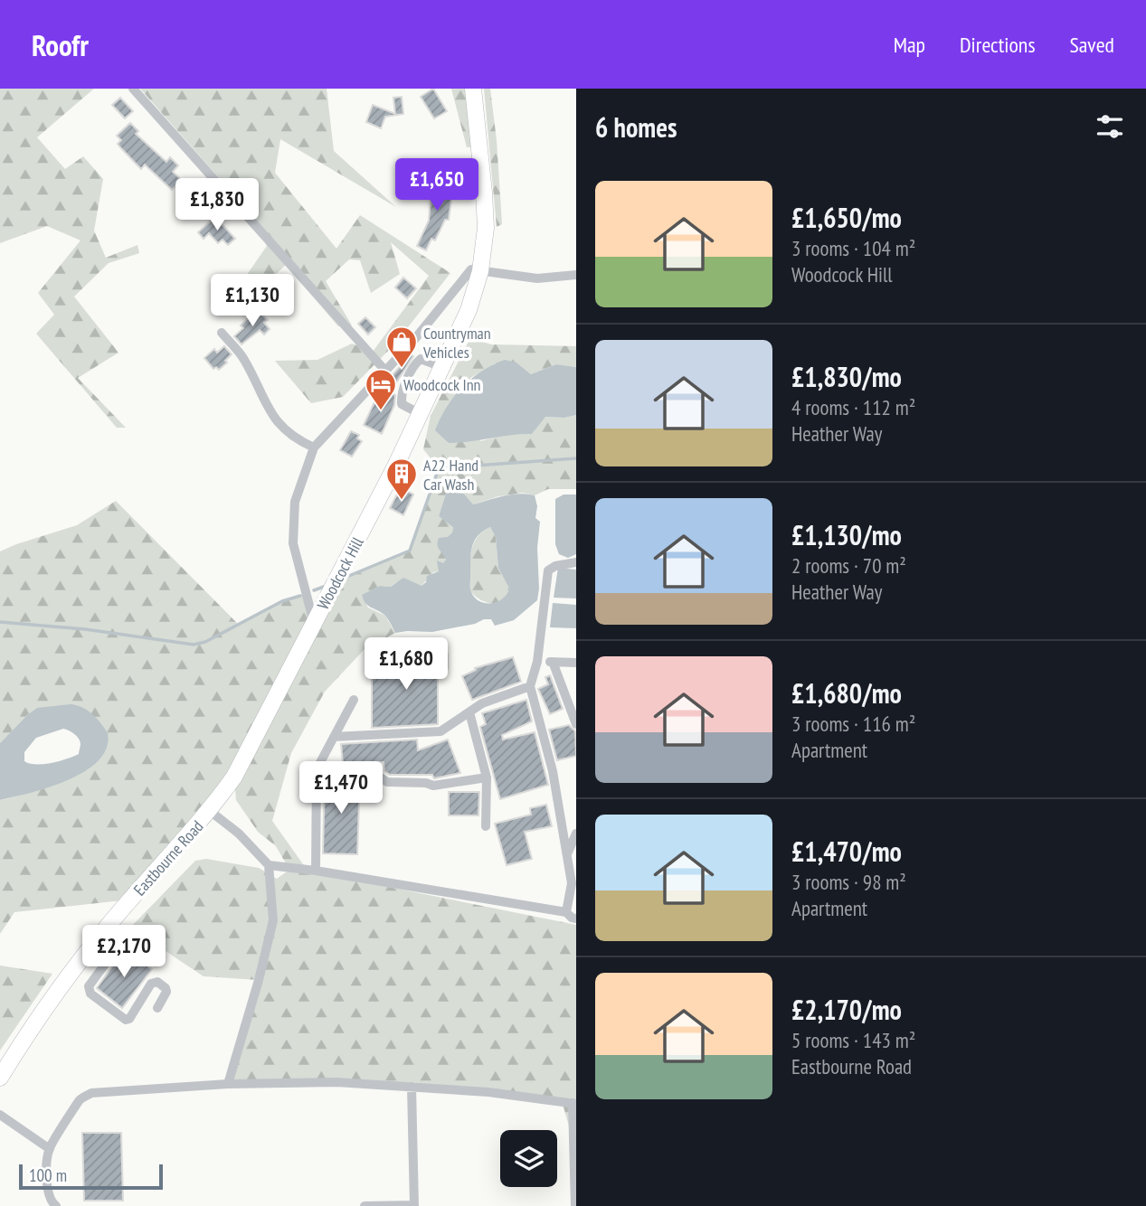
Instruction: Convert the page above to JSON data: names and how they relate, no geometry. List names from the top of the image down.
{
  "streets": {
    "highway": ["Woodcock Hill", "Eastbourne Road"]
  },
  "crossings": [
    ["Woodcock Hill", "Eastbourne Road"]
  ],
  "places": {
    "shop": ["Countryman Vehicles"],
    "hotel": ["Woodcock Inn"],
    "building": ["A22 Hand Car Wash"]
  },
  "scale_bar": "100 m",
  "page": {
    "header": "Roofr",
    "nav": ["Map", "Directions", "Saved"],
    "heading": "6 homes",
    "price": [
      "£1,650",
      "£1,830",
      "£1,130",
      "£1,680",
      "£1,470",
      "£2,170"
    ],
    "list": [
      {
        "name": "£1,650/mo",
        "note": "3 rooms · 104 m² · Woodcock Hill"
      },
      {
        "name": "£1,830/mo",
        "note": "4 rooms · 112 m² · Heather Way"
      },
      {
        "name": "£1,130/mo",
        "note": "2 rooms · 70 m² · Heather Way"
      },
      {
        "name": "£1,680/mo",
        "note": "3 rooms · 116 m² · Apartment"
      },
      {
        "name": "£1,470/mo",
        "note": "3 rooms · 98 m² · Apartment"
      },
      {
        "name": "£2,170/mo",
        "note": "5 rooms · 143 m² · Eastbourne Road"
      }
    ],
    "scale": "100 m"
  }
}
